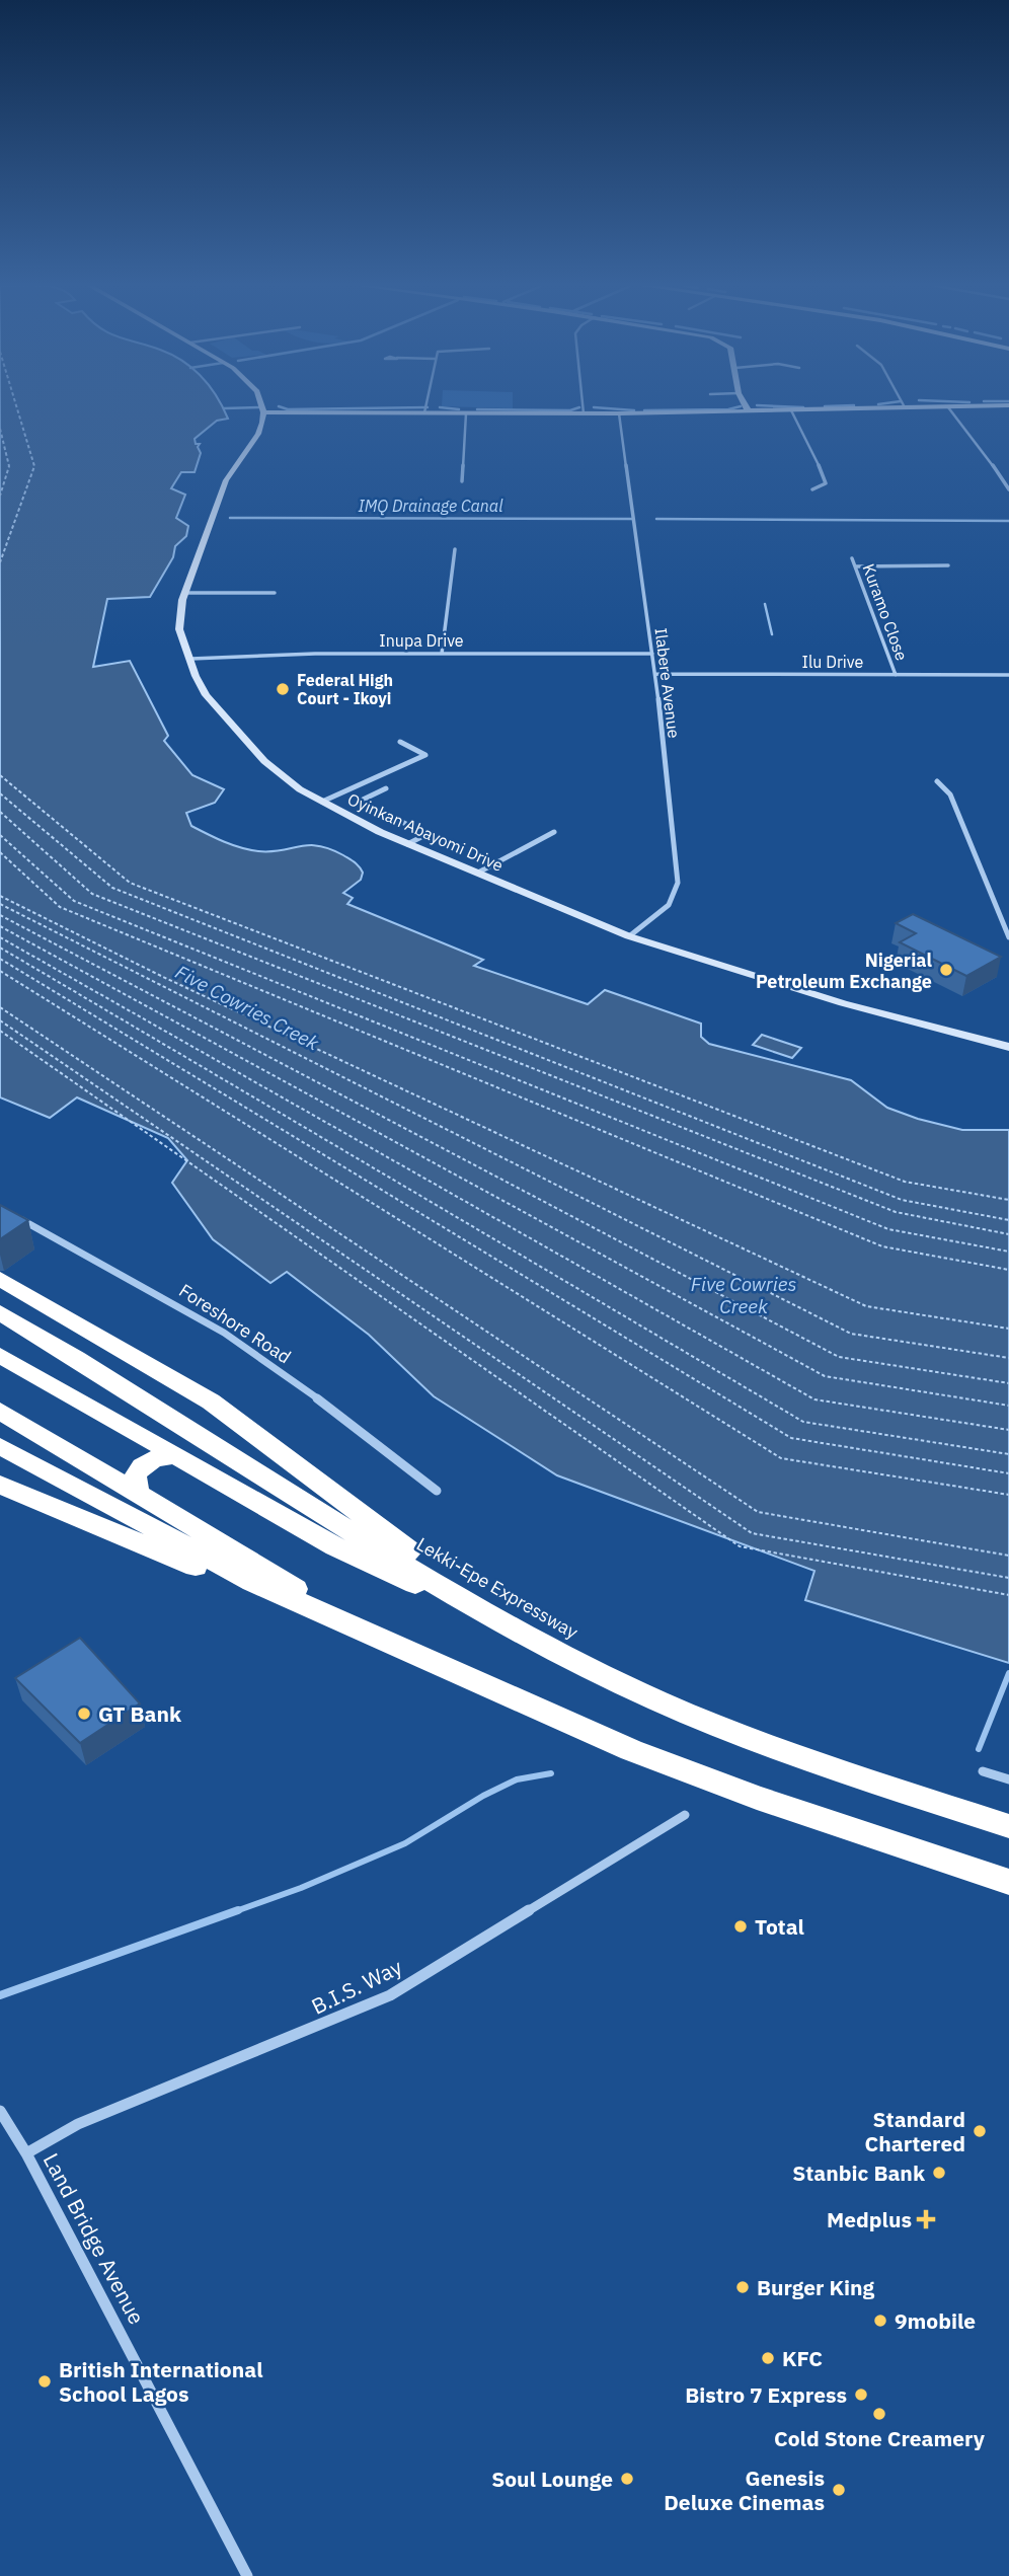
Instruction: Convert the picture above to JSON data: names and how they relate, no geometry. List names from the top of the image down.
{
  "streets": {
    "highway": ["Lekki-Epe Expressway"],
    "street": [
      "Kuramo Close",
      "Inupa Drive",
      "Ilu Drive",
      "Ilabere Avenue",
      "Oyinkan Abayomi Drive",
      "Foreshore Road",
      "B.I.S. Way",
      "Land Bridge Avenue"
    ]
  },
  "crossings": [
    ["Kuramo Close", "Ilu Drive"],
    ["Inupa Drive", "Ilabere Avenue"],
    ["Inupa Drive", "Oyinkan Abayomi Drive"],
    ["Ilu Drive", "Ilabere Avenue"],
    ["Ilabere Avenue", "Oyinkan Abayomi Drive"],
    ["B.I.S. Way", "Land Bridge Avenue"]
  ],
  "water": ["IMQ Drainage Canal", "Five Cowries Creek"],
  "places": {
    "other": [
      "Federal High Court - Ikoyi",
      "Nigerial Petroleum Exchange",
      "GT Bank",
      "Total",
      "Standard Chartered",
      "Stanbic Bank",
      "Burger King",
      "9mobile",
      "KFC",
      "British International School Lagos",
      "Bistro 7 Express",
      "Cold Stone Creamery",
      "Soul Lounge",
      "Genesis Deluxe Cinemas"
    ],
    "health": ["Medplus"]
  }
}
